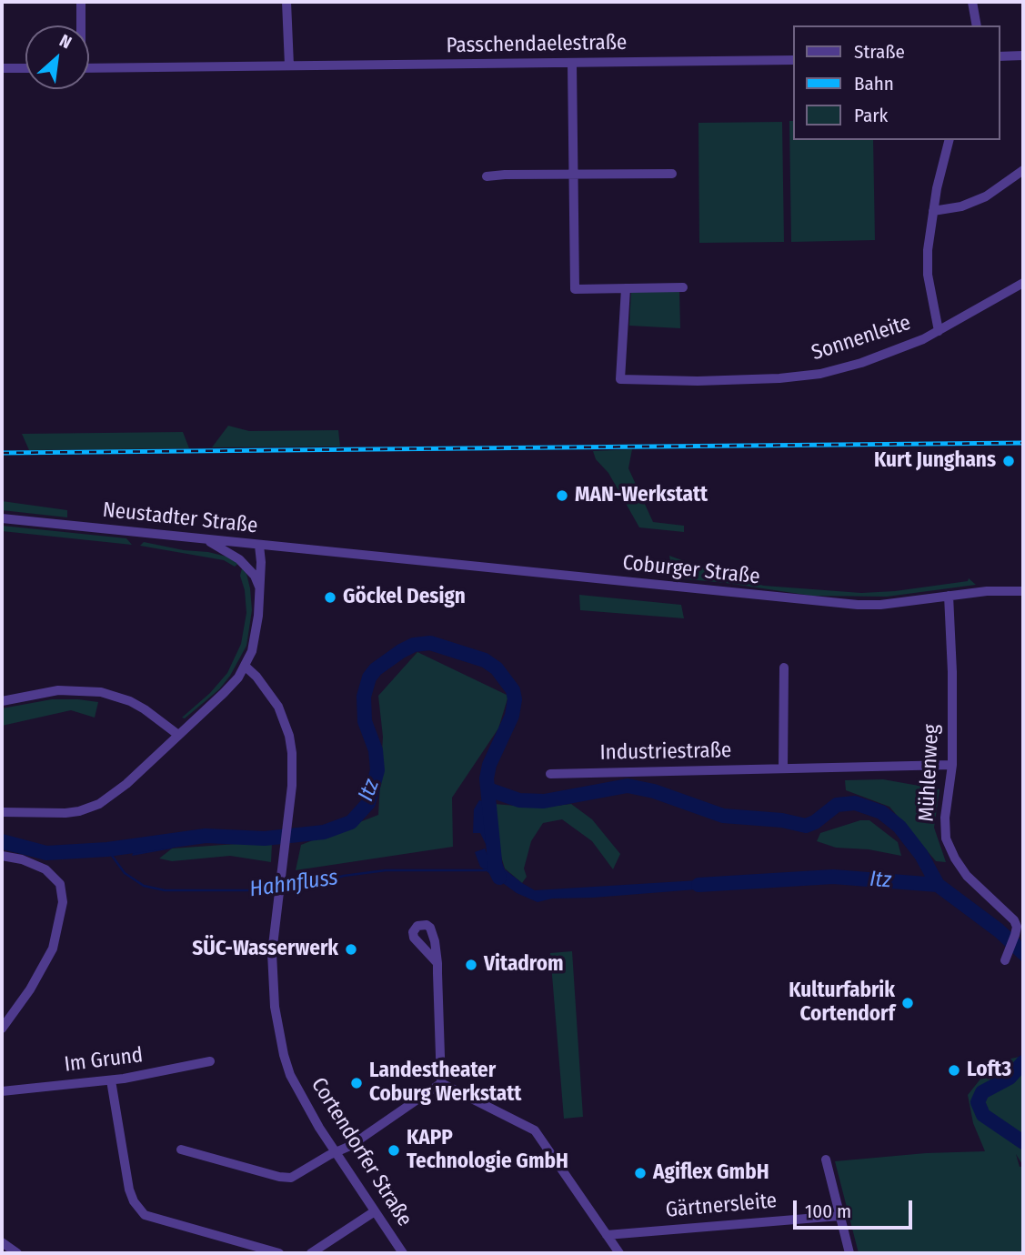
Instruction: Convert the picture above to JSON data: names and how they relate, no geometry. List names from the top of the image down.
{
  "streets": {
    "street": [
      "Passchendaelestraße",
      "Sonnenleite",
      "Neustadter Straße",
      "Coburger Straße",
      "Industriestraße",
      "Mühlenweg",
      "Im Grund",
      "Cortendorfer Straße",
      "Gärtnersleite"
    ]
  },
  "crossings": [
    ["Neustadter Straße", "Coburger Straße"],
    ["Coburger Straße", "Mühlenweg"],
    ["Industriestraße", "Mühlenweg"]
  ],
  "water": ["Itz", "Hahnfluss"],
  "places": [
    "Kurt Junghans",
    "MAN-Werkstatt",
    "Göckel Design",
    "SÜC-Wasserwerk",
    "Vitadrom",
    "Kulturfabrik Cortendorf",
    "Loft3",
    "Landestheater Coburg Werkstatt",
    "KAPP Technologie GmbH",
    "Agiflex GmbH"
  ],
  "legend": ["Straße", "Bahn", "Park"],
  "scale_bar": "100 m",
  "north": "top right"
}
